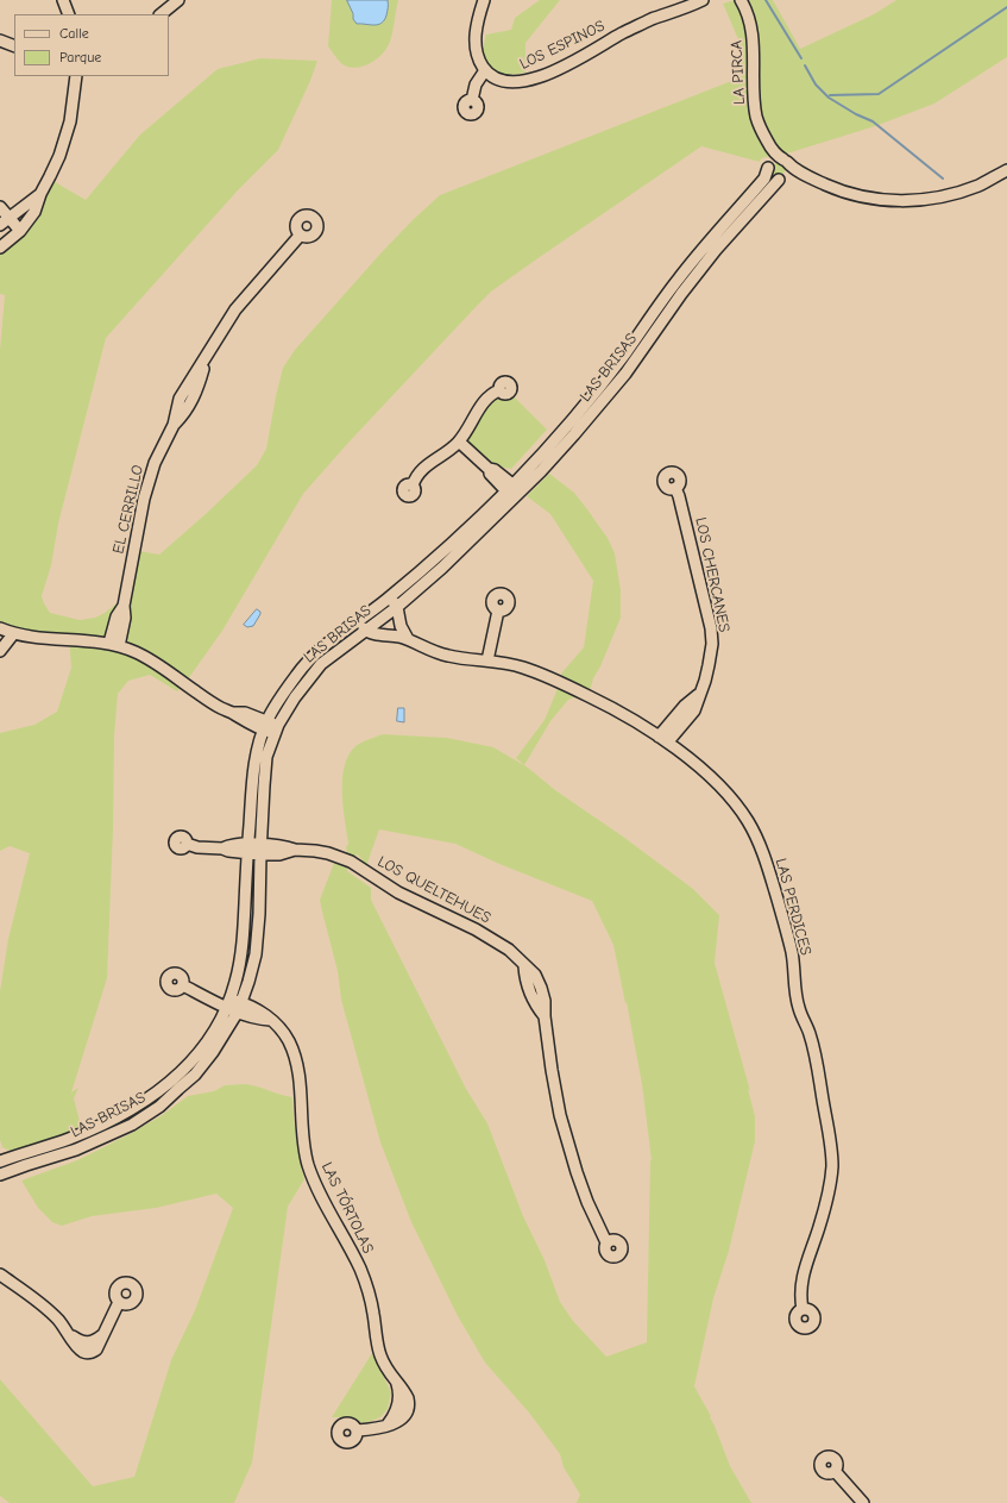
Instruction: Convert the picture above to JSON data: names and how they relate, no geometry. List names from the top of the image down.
{
  "streets": {
    "street": [
      "LOS ESPINOS",
      "LA PIRCA",
      "LAS BRISAS",
      "EL CERRILLO",
      "LOS CHERCANES",
      "LOS QUELTEHUES",
      "LAS PERDICES",
      "LAS TÓRTOLAS"
    ]
  },
  "crossings": [
    ["LA PIRCA", "LAS BRISAS"],
    ["LAS BRISAS", "LOS QUELTEHUES"],
    ["LAS BRISAS", "LAS PERDICES"],
    ["LAS BRISAS", "LAS TÓRTOLAS"],
    ["LOS CHERCANES", "LAS PERDICES"]
  ],
  "legend": ["Calle", "Parque"]
}
